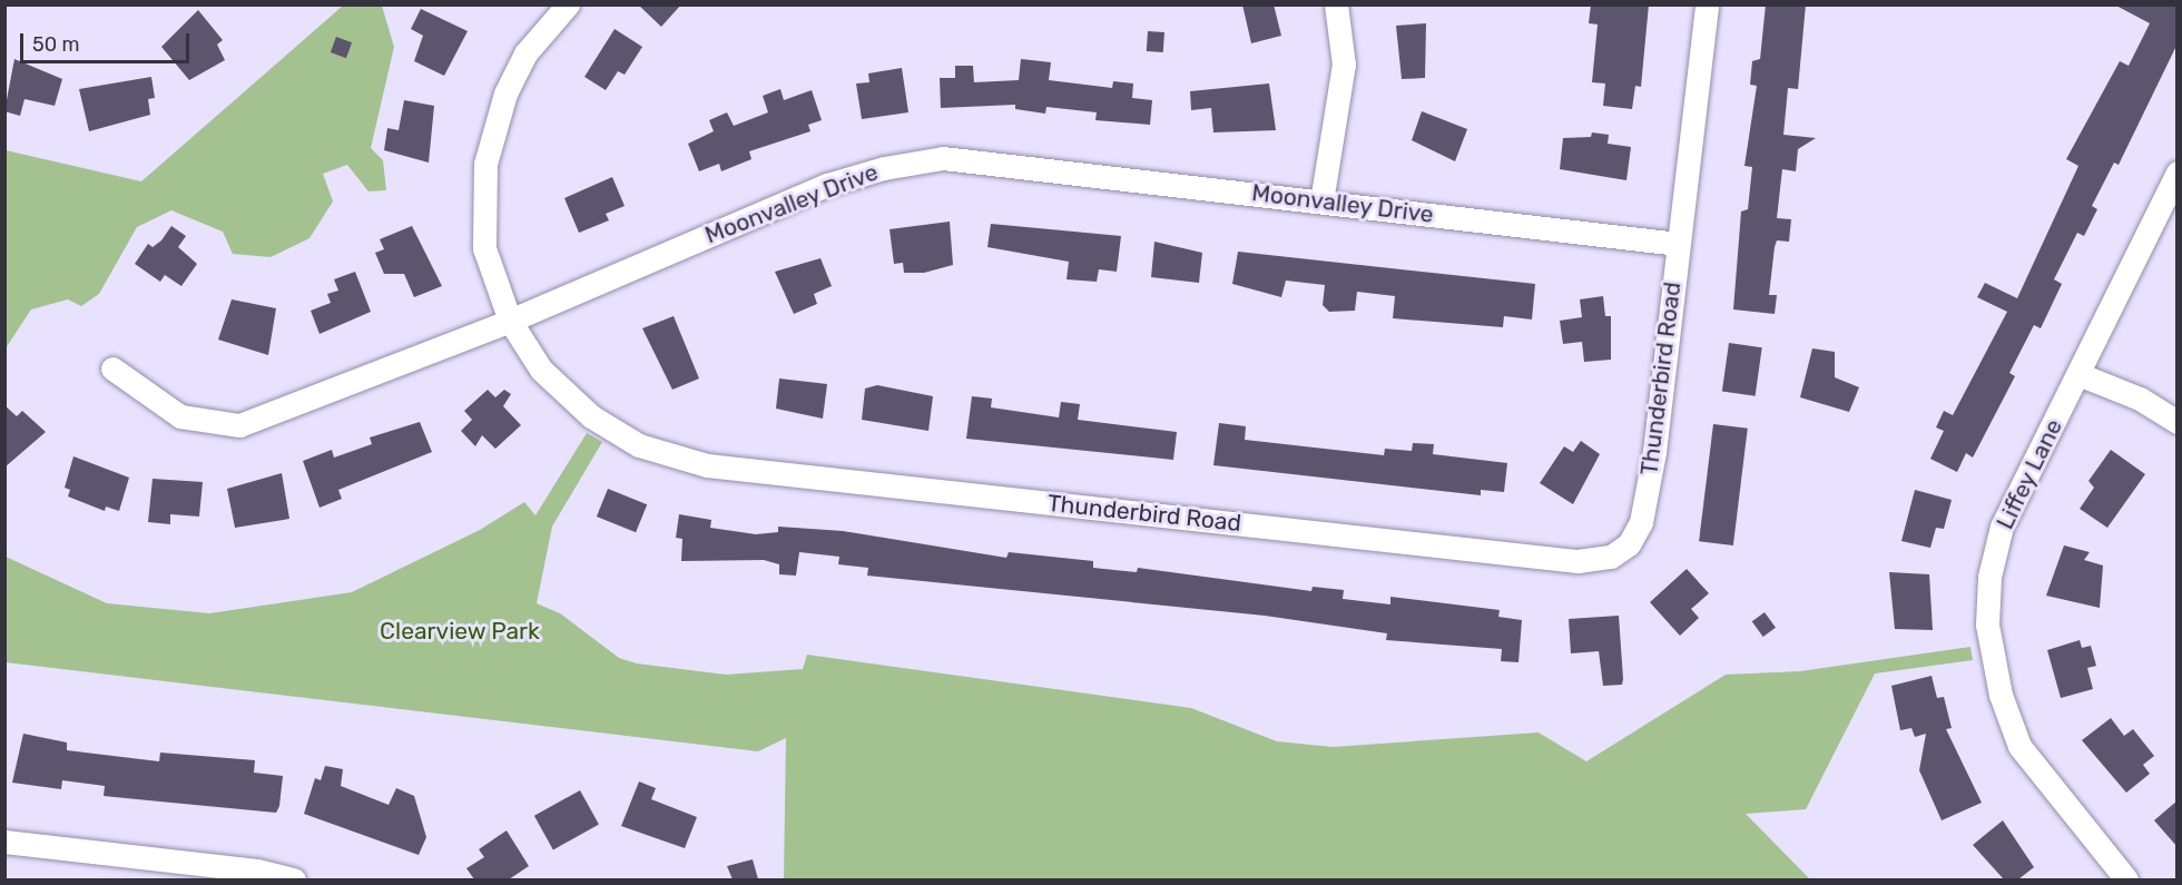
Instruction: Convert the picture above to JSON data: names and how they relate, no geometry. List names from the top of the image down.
{
  "streets": {
    "street": ["Moonvalley Drive", "Thunderbird Road", "Liffey Lane"]
  },
  "crossings": [
    ["Moonvalley Drive", "Thunderbird Road"]
  ],
  "parks": ["Clearview Park"],
  "scale_bar": "50 m"
}
